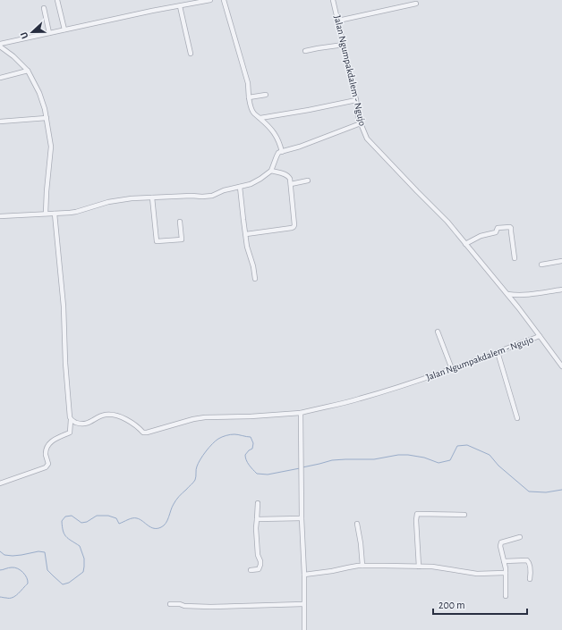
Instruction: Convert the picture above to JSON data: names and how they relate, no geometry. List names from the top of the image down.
{
  "streets": {
    "street": ["Jalan Ngumpakdalem - Ngujo"]
  },
  "scale_bar": "200 m",
  "north": "left"
}
